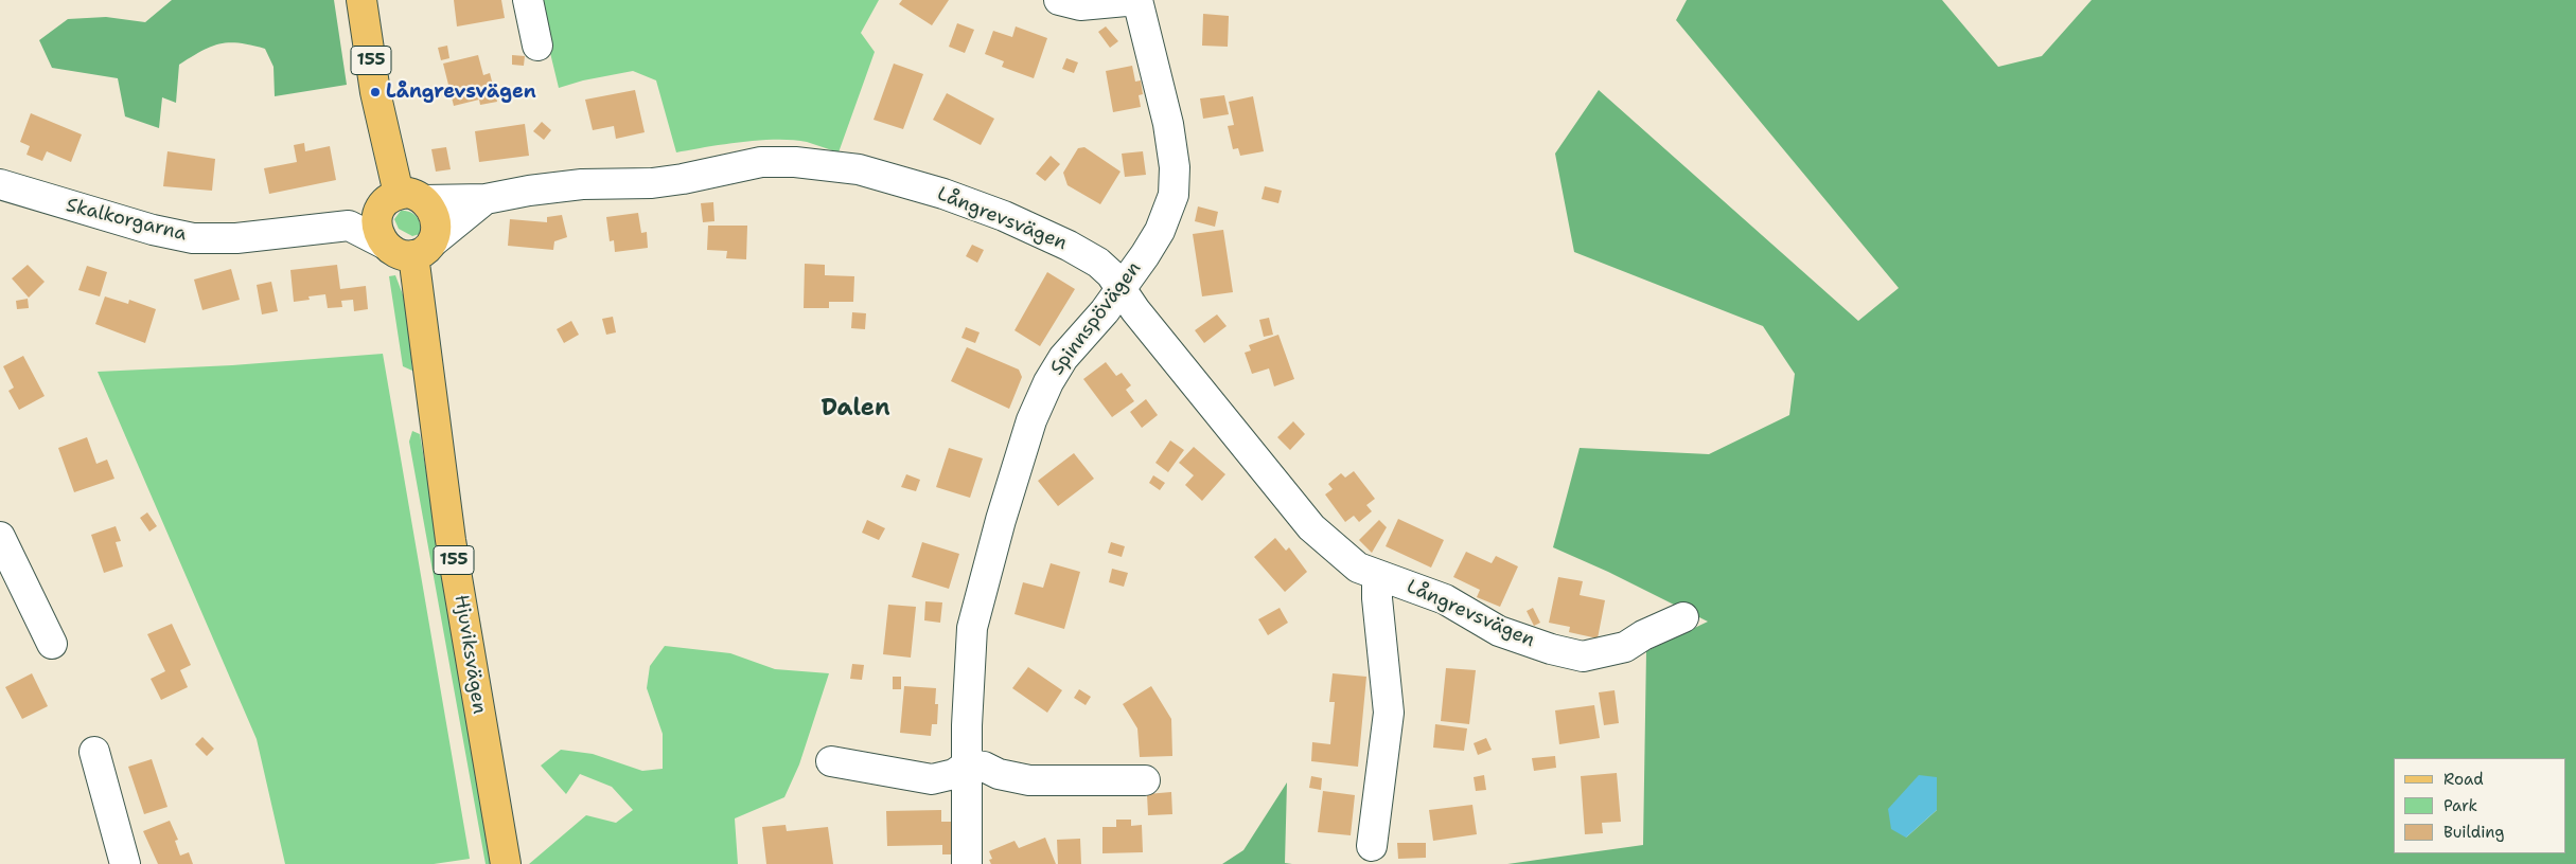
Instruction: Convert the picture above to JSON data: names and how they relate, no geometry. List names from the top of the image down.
{
  "streets": {
    "main road": ["155", "Hjuviksvägen"],
    "street": ["Långrevsvägen", "Skalkorgarna", "Spinnspövägen"]
  },
  "crossings": [
    ["Långrevsvägen", "Skalkorgarna"],
    ["Långrevsvägen", "Spinnspövägen"],
    ["Långrevsvägen", "Hjuviksvägen"],
    ["Skalkorgarna", "Hjuviksvägen"]
  ],
  "districts": ["Dalen"],
  "places": ["Långrevsvägen"],
  "legend": ["Road", "Park", "Building"]
}
